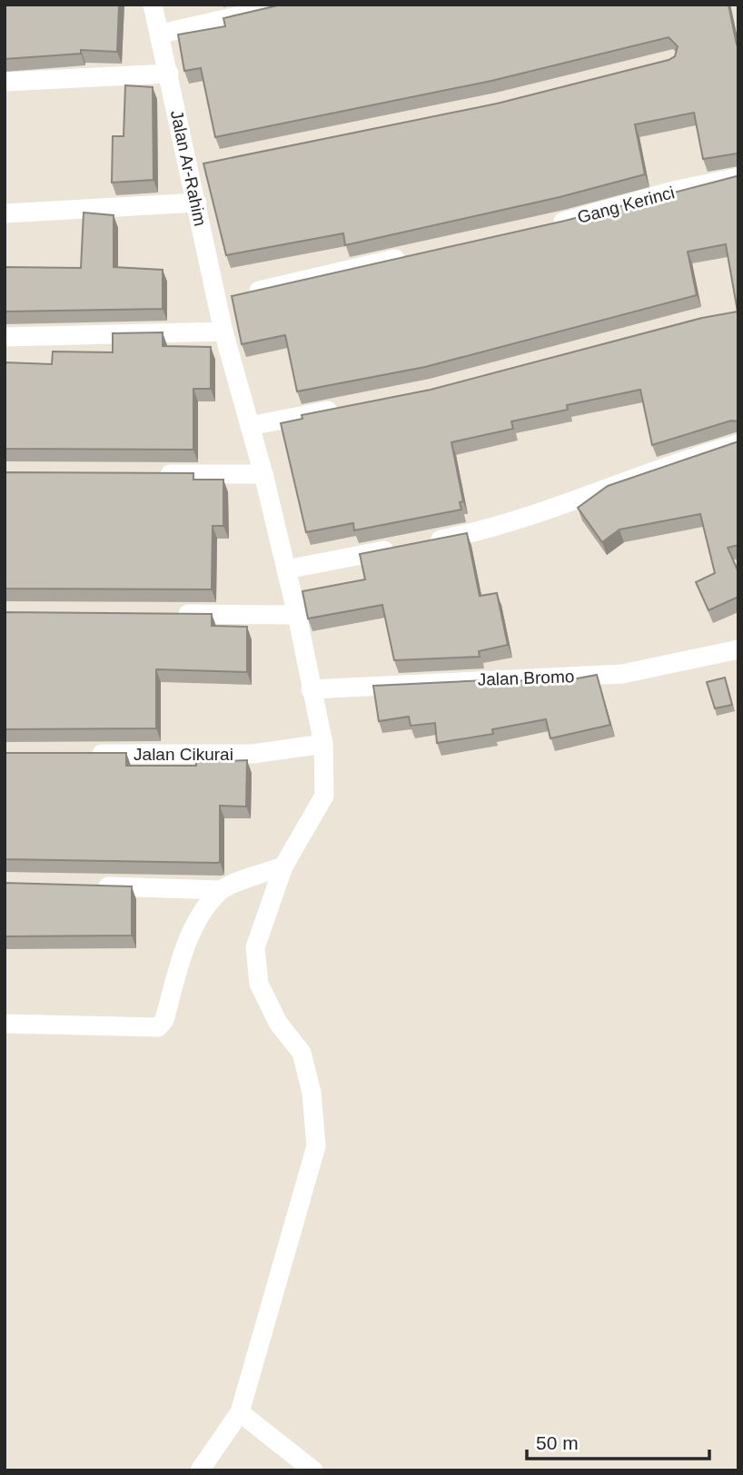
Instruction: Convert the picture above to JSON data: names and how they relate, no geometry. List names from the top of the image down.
{
  "streets": {
    "street": [
      "Jalan Ar-Rahim",
      "Gang Kerinci",
      "Jalan Bromo",
      "Jalan Cikurai"
    ]
  },
  "crossings": [
    ["Jalan Ar-Rahim", "Jalan Bromo"],
    ["Jalan Ar-Rahim", "Jalan Cikurai"]
  ],
  "scale_bar": "50 m"
}
